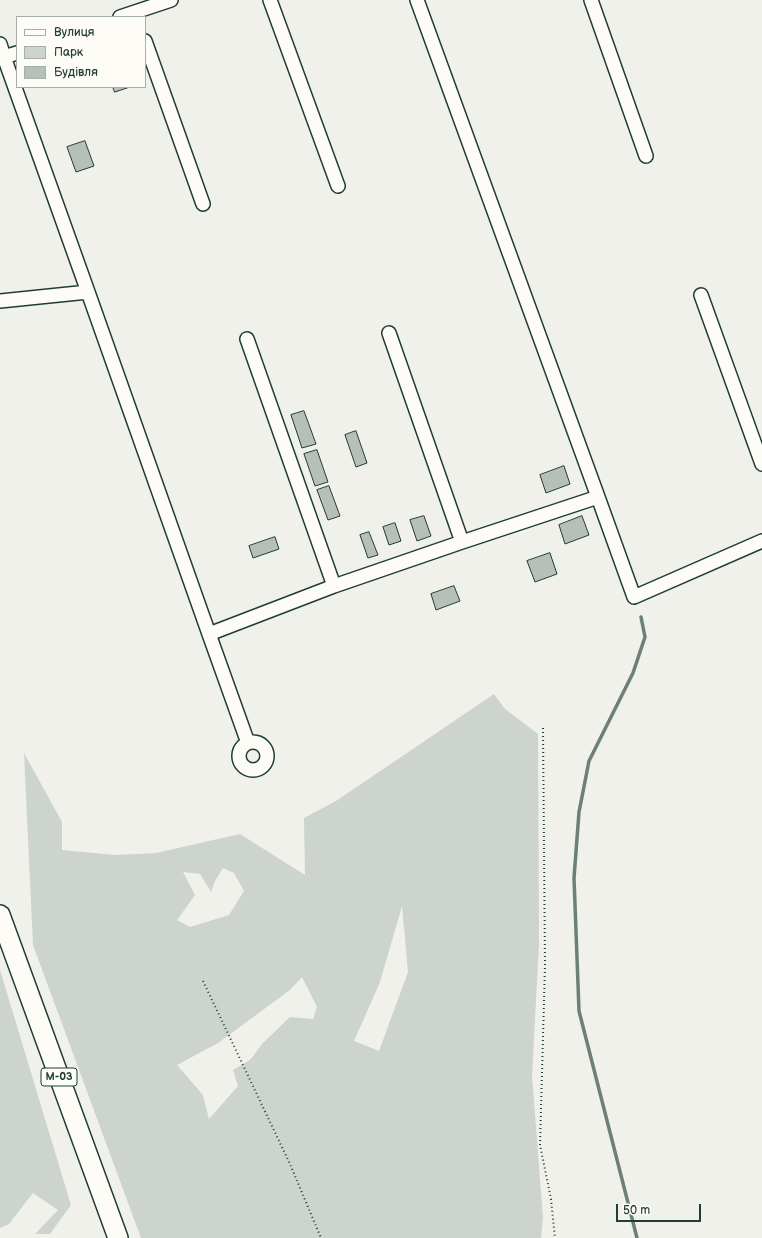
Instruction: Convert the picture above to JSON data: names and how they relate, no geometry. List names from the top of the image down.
{
  "streets": {
    "highway": ["М-03"]
  },
  "legend": ["Вулиця", "Парк", "Будівля"],
  "scale_bar": "50 m"
}
